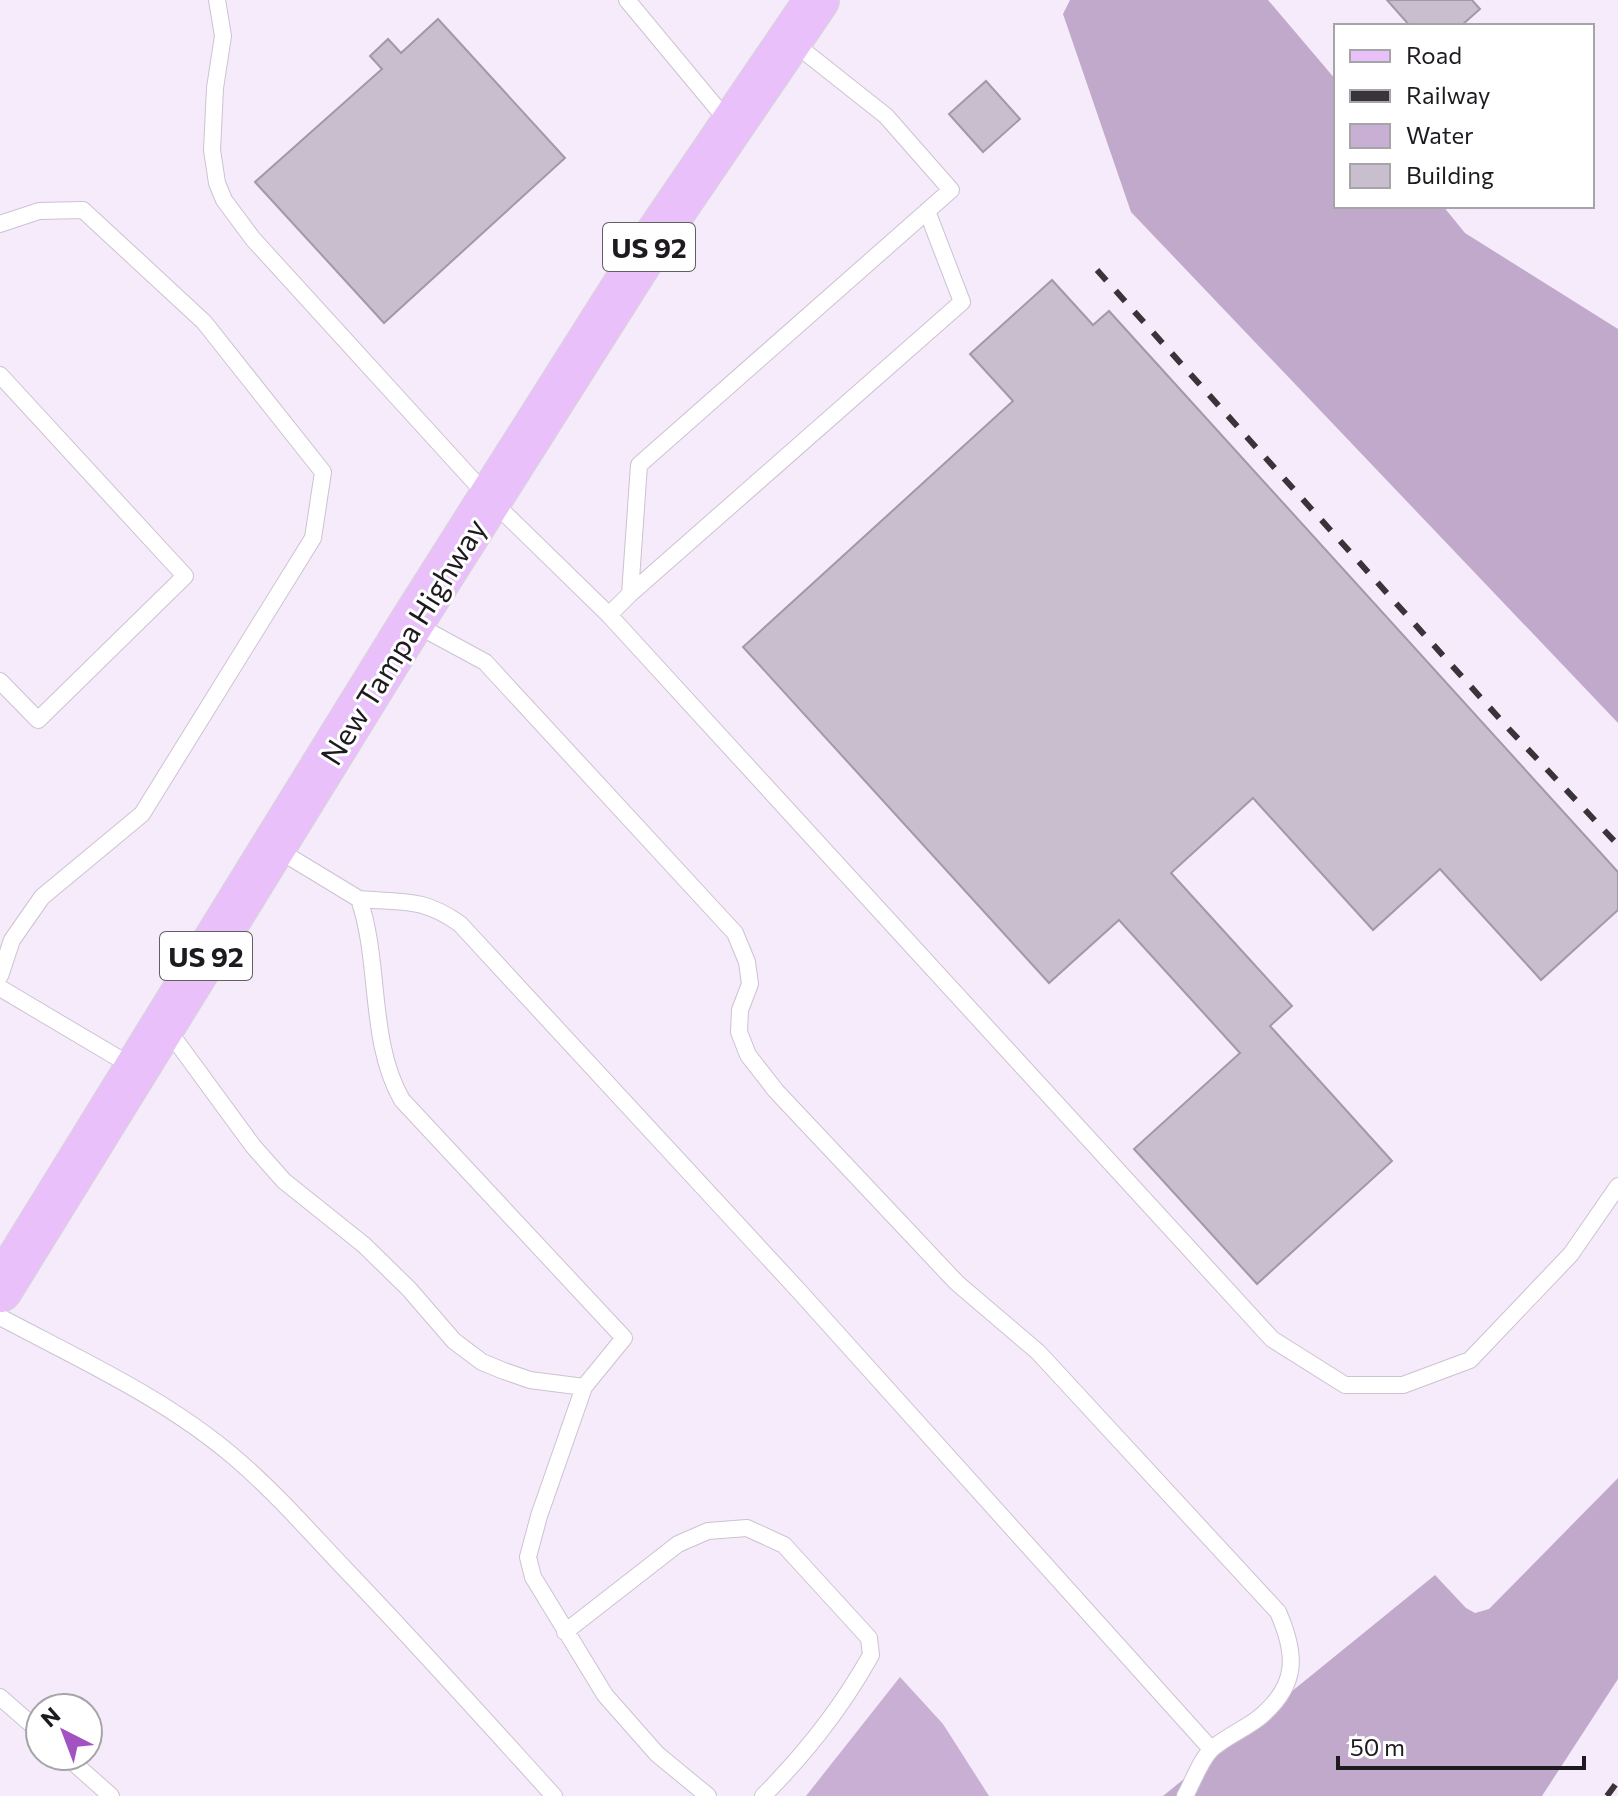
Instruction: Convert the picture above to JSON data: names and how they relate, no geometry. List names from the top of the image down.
{
  "streets": {
    "main road": ["US 92", "New Tampa Highway"]
  },
  "legend": [
    "Road",
    "Railway",
    "Water",
    "Building"
  ],
  "scale_bar": "50 m",
  "north": "top left"
}
